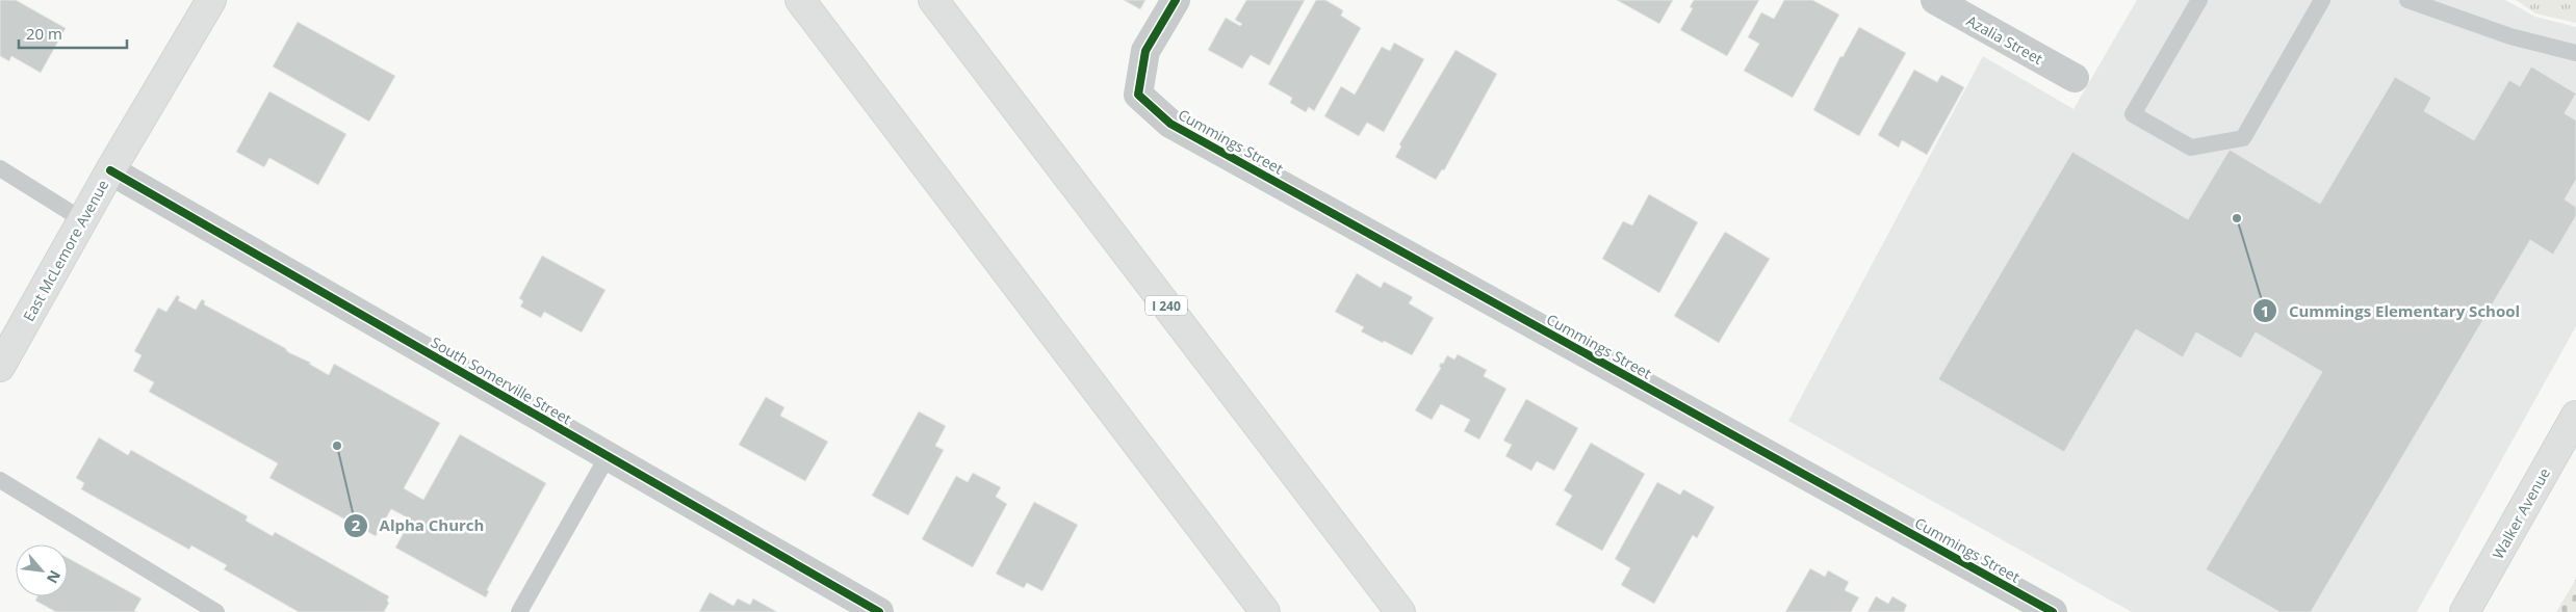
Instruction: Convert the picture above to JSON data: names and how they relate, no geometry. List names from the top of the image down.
{
  "streets": {
    "main road": ["East McLemore Avenue", "I 240", "Walker Avenue"],
    "street": ["Azalia Street", "Cummings Street", "South Somerville Street"]
  },
  "crossings": [
    ["East McLemore Avenue", "South Somerville Street"]
  ],
  "places": ["Cummings Elementary School", "Alpha Church"],
  "scale_bar": "20 m",
  "north": "bottom right"
}
